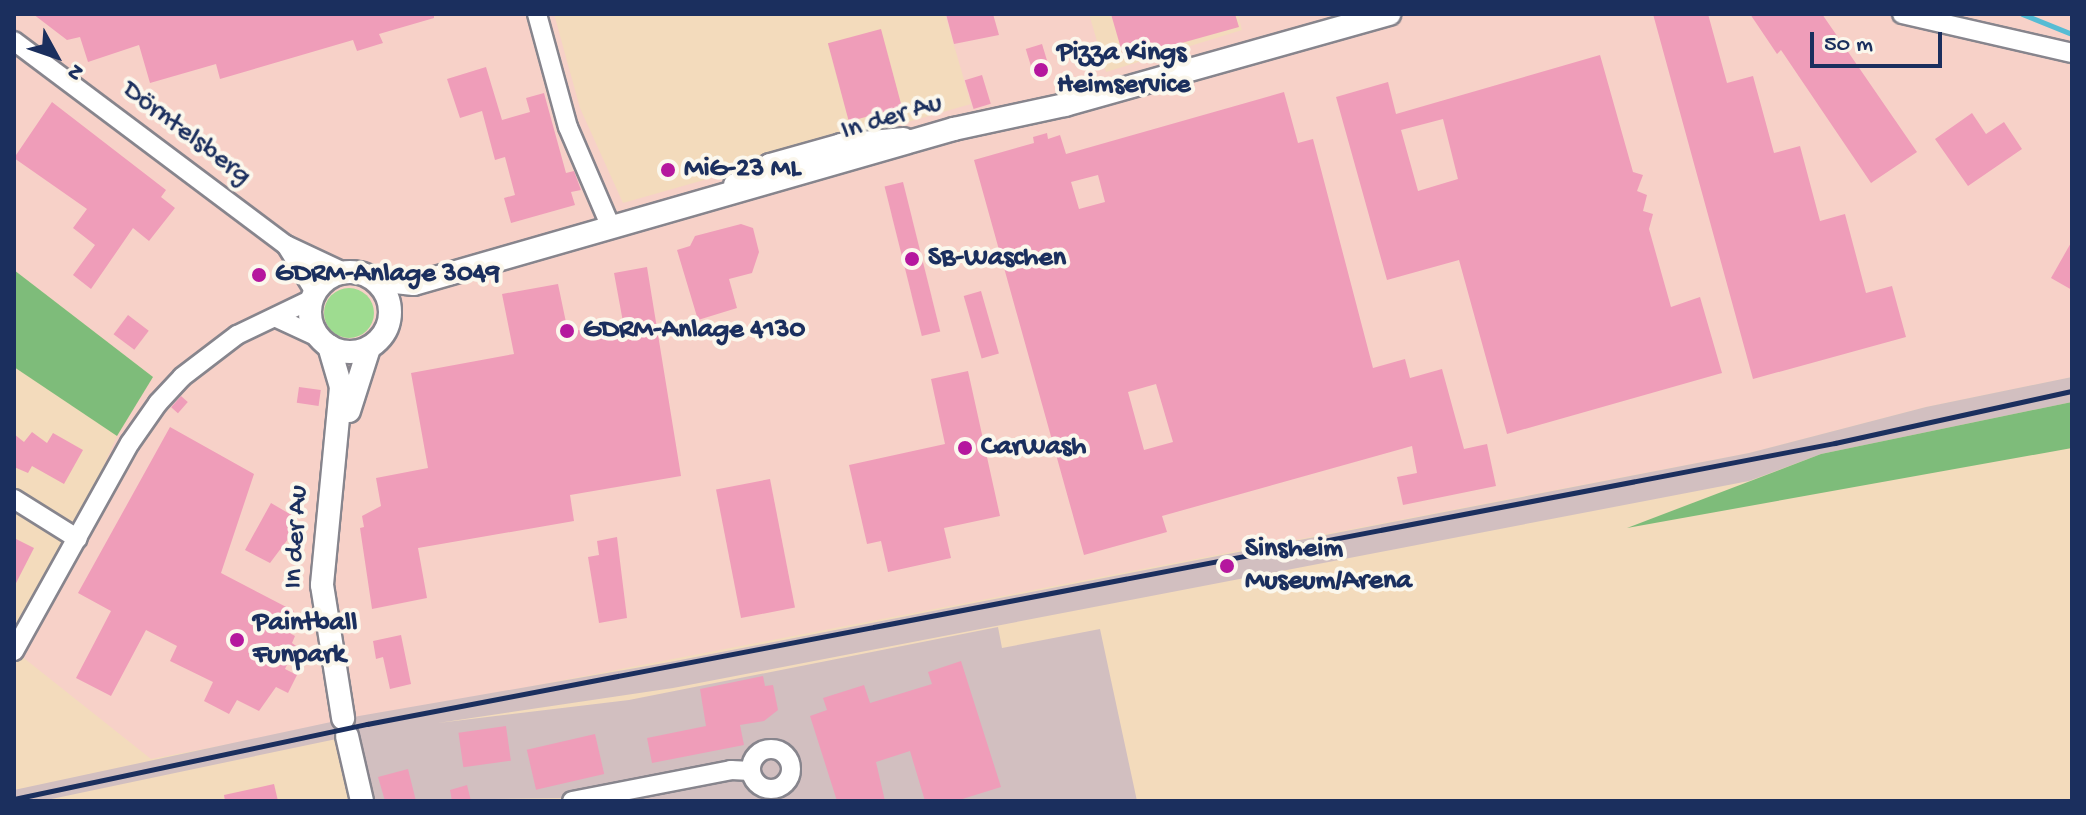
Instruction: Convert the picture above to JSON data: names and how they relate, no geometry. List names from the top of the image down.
{
  "streets": {
    "street": ["In der Au", "Dörntelsberg"]
  },
  "crossings": [
    ["In der Au", "Dörntelsberg"]
  ],
  "places": [
    "Pizza Kings Heimservice",
    "MiG-23 ML",
    "SB-Waschen",
    "GDRM-Anlage 3049",
    "GDRM-Anlage 4130",
    "CarWash",
    "Sinsheim Museum/Arena",
    "Paintball Funpark"
  ],
  "scale_bar": "50 m",
  "north": "bottom right"
}
